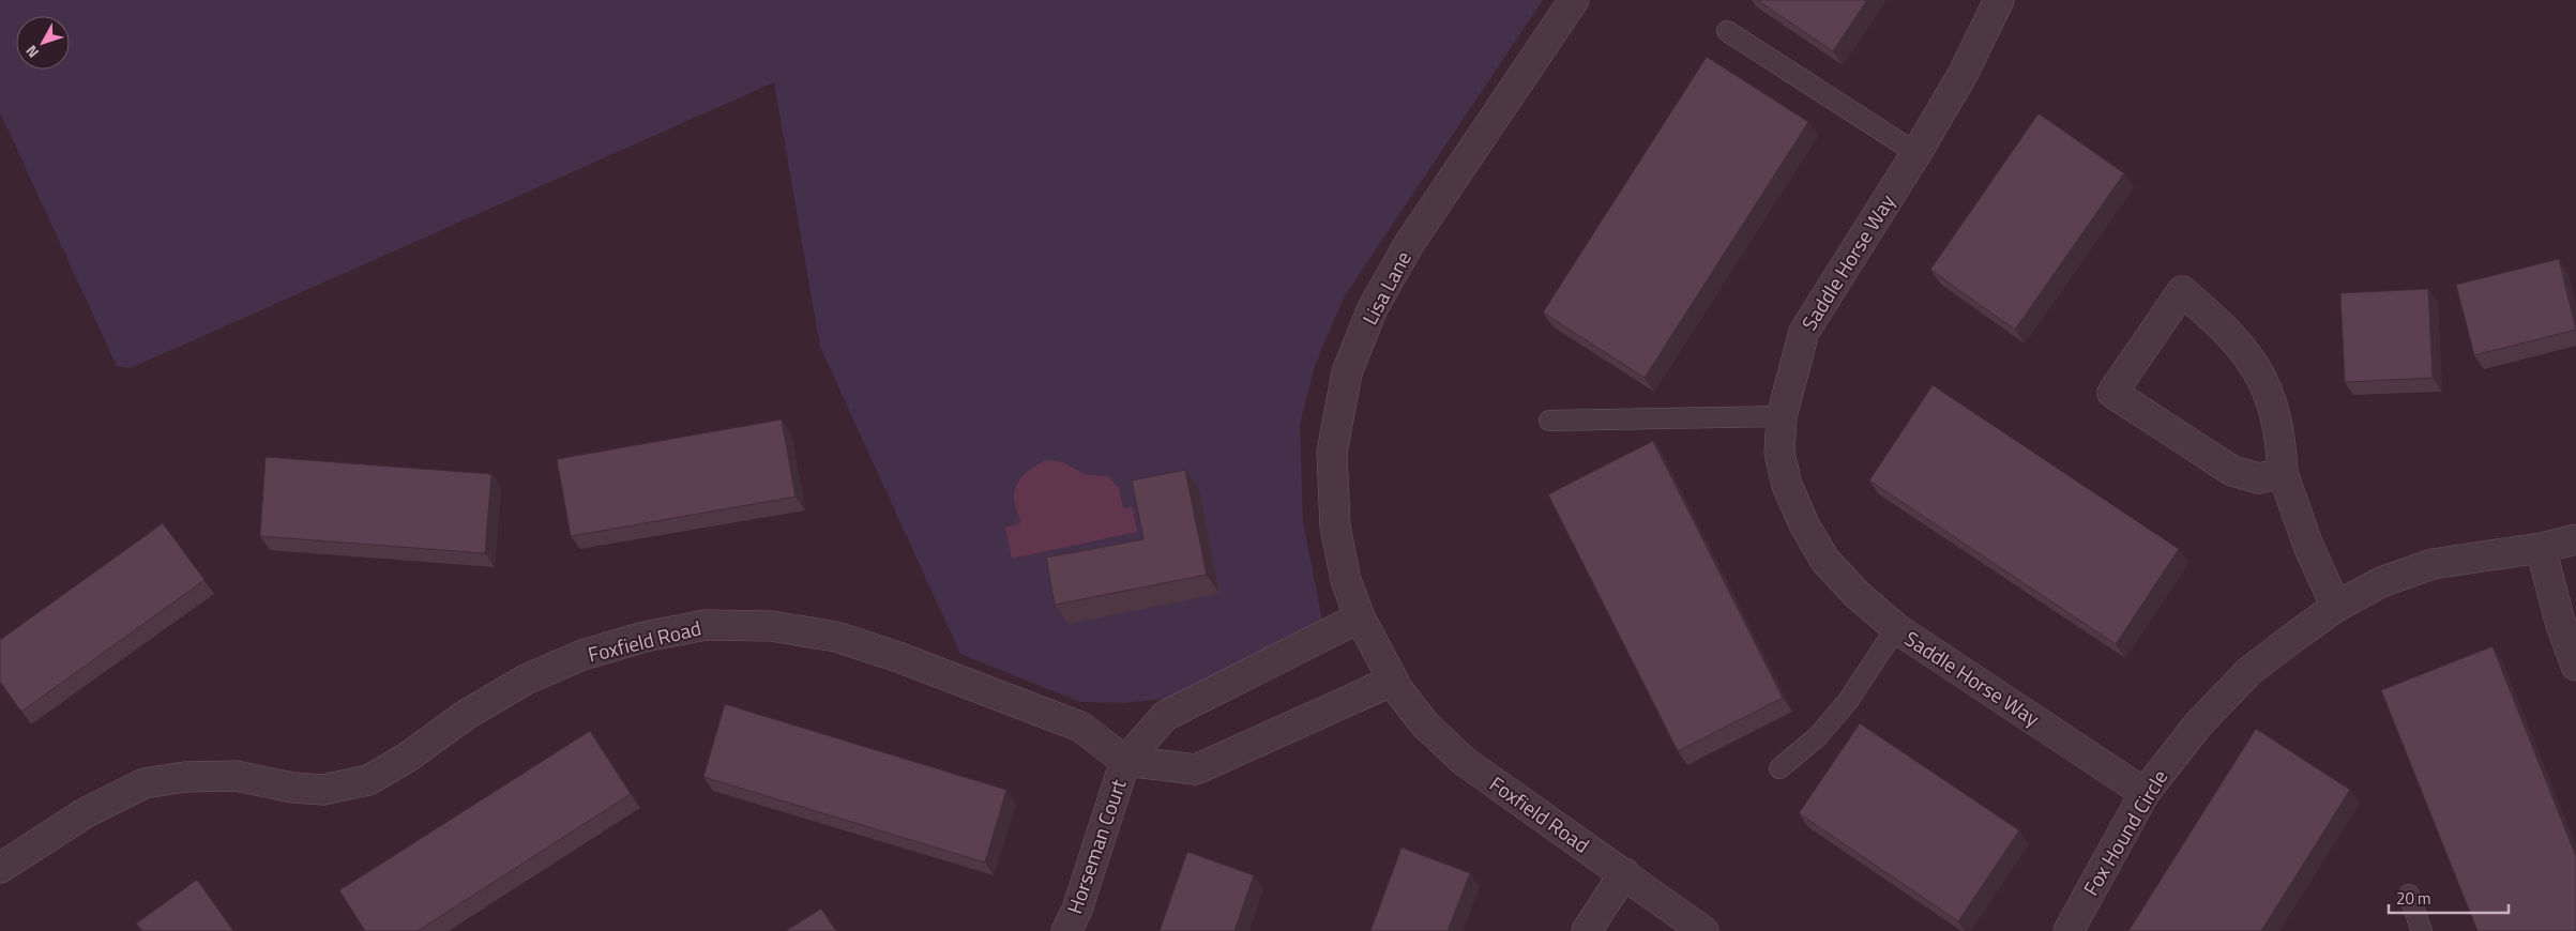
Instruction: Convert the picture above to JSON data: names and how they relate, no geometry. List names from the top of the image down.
{
  "streets": {
    "street": [
      "Saddle Horse Way",
      "Lisa Lane",
      "Foxfield Road",
      "Fox Hound Circle",
      "Horseman Court"
    ]
  },
  "crossings": [
    ["Saddle Horse Way", "Fox Hound Circle"],
    ["Lisa Lane", "Foxfield Road"],
    ["Foxfield Road", "Horseman Court"]
  ],
  "scale_bar": "20 m",
  "north": "bottom left"
}
